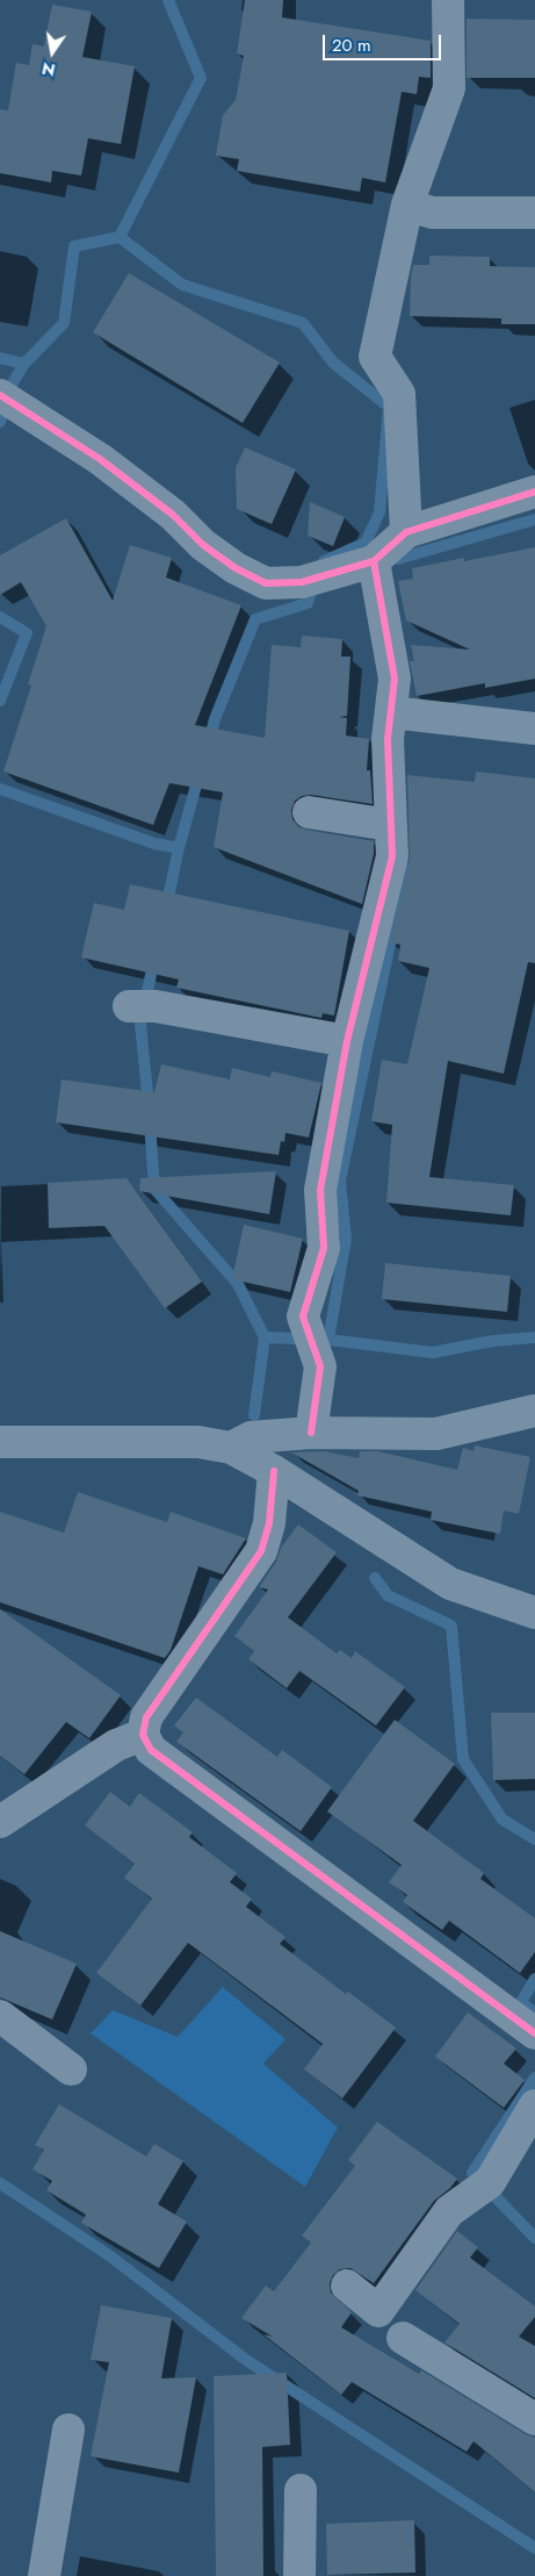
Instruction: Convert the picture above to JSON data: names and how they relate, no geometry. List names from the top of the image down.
{
  "scale_bar": "20 m",
  "north": "bottom"
}
